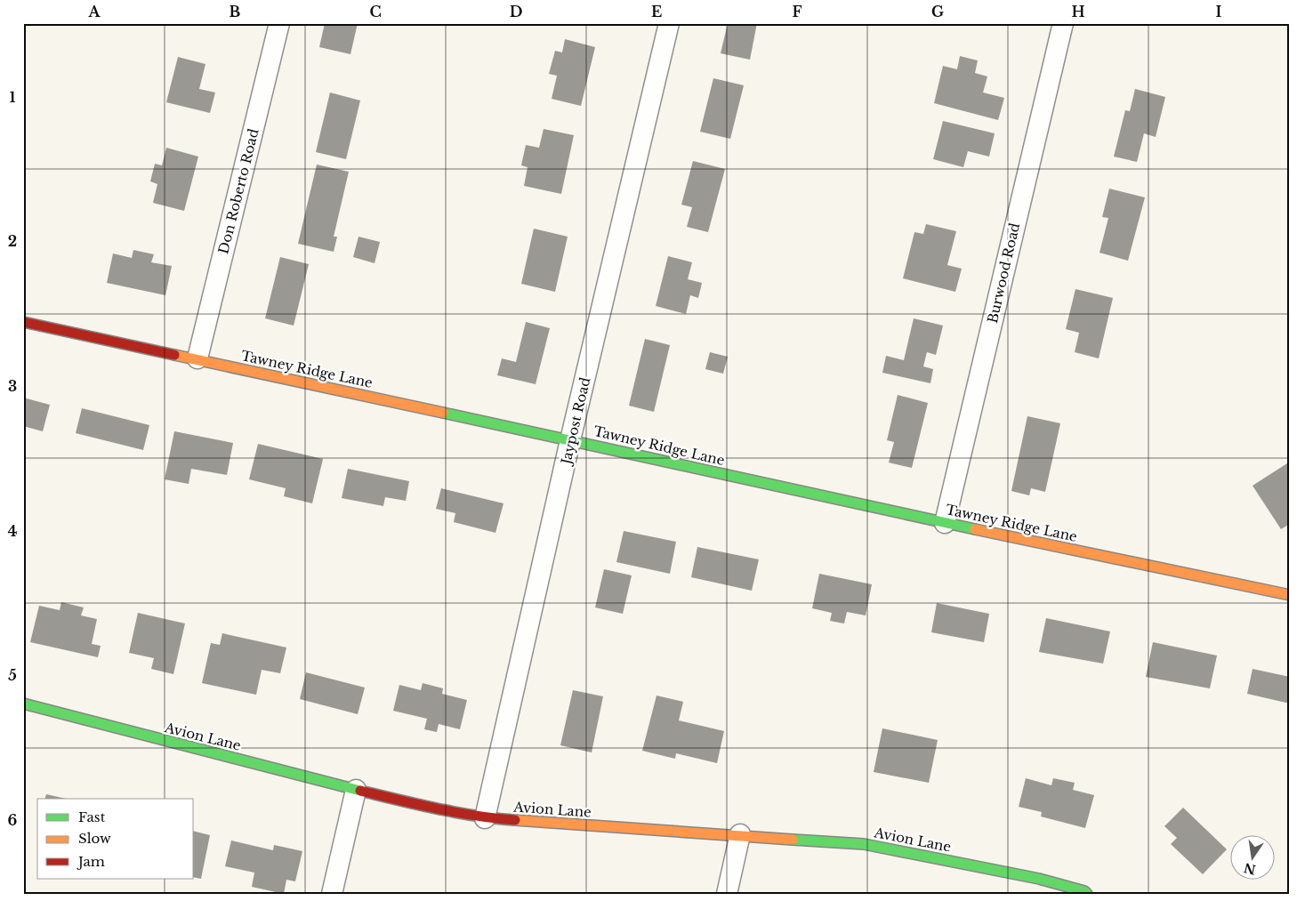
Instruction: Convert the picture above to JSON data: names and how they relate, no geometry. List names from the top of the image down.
{
  "streets": {
    "street": [
      "Don Roberto Road",
      "Burwood Road",
      "Tawney Ridge Lane",
      "Jaypost Road",
      "Avion Lane"
    ]
  },
  "crossings": [
    ["Don Roberto Road", "Tawney Ridge Lane"],
    ["Burwood Road", "Tawney Ridge Lane"],
    ["Tawney Ridge Lane", "Jaypost Road"],
    ["Jaypost Road", "Avion Lane"]
  ],
  "legend": ["Fast", "Slow", "Jam"],
  "north": "bottom",
  "grid": {
    "columns": [
      "A",
      "B",
      "C",
      "D",
      "E",
      "F",
      "G",
      "H",
      "I"
    ],
    "rows": [
      "1",
      "2",
      "3",
      "4",
      "5",
      "6"
    ]
  }
}
